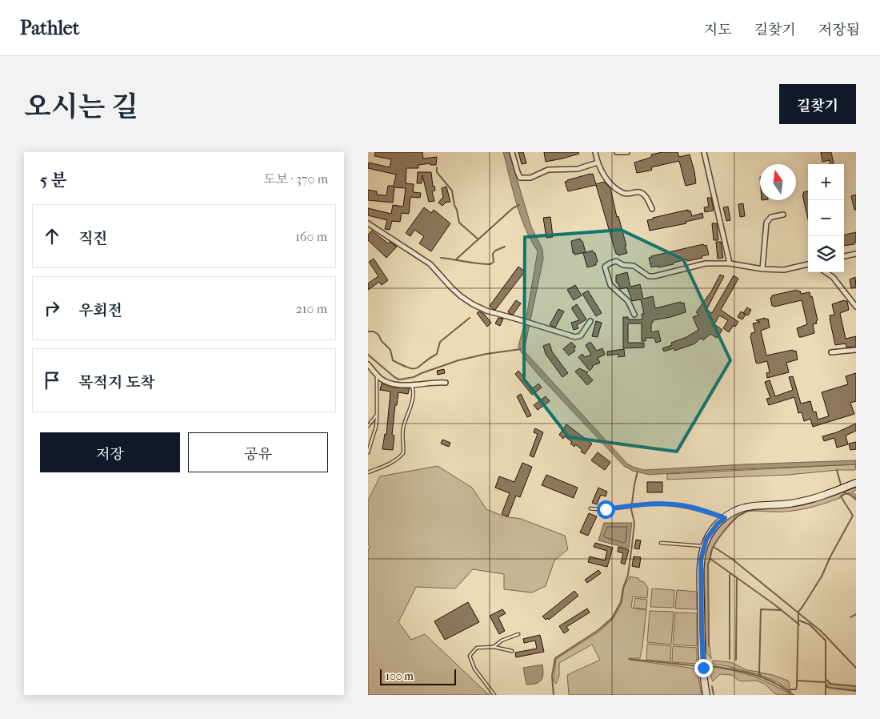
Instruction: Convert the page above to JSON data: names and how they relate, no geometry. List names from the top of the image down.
{
  "scale_bar": "100 m",
  "north": "top",
  "page": {
    "header": "Pathlet",
    "nav": ["지도", "길찾기", "저장됨"],
    "title": "오시는 길",
    "buttons": [
      "길찾기",
      ["저장", "공유"]
    ],
    "heading": ["5 분", "도보 · 370 m"],
    "map_buttons": ["+", "−"],
    "list": [
      ["직진", "160 m"],
      ["우회전", "210 m"],
      "목적지 도착"
    ],
    "scale": "100 m"
  }
}
